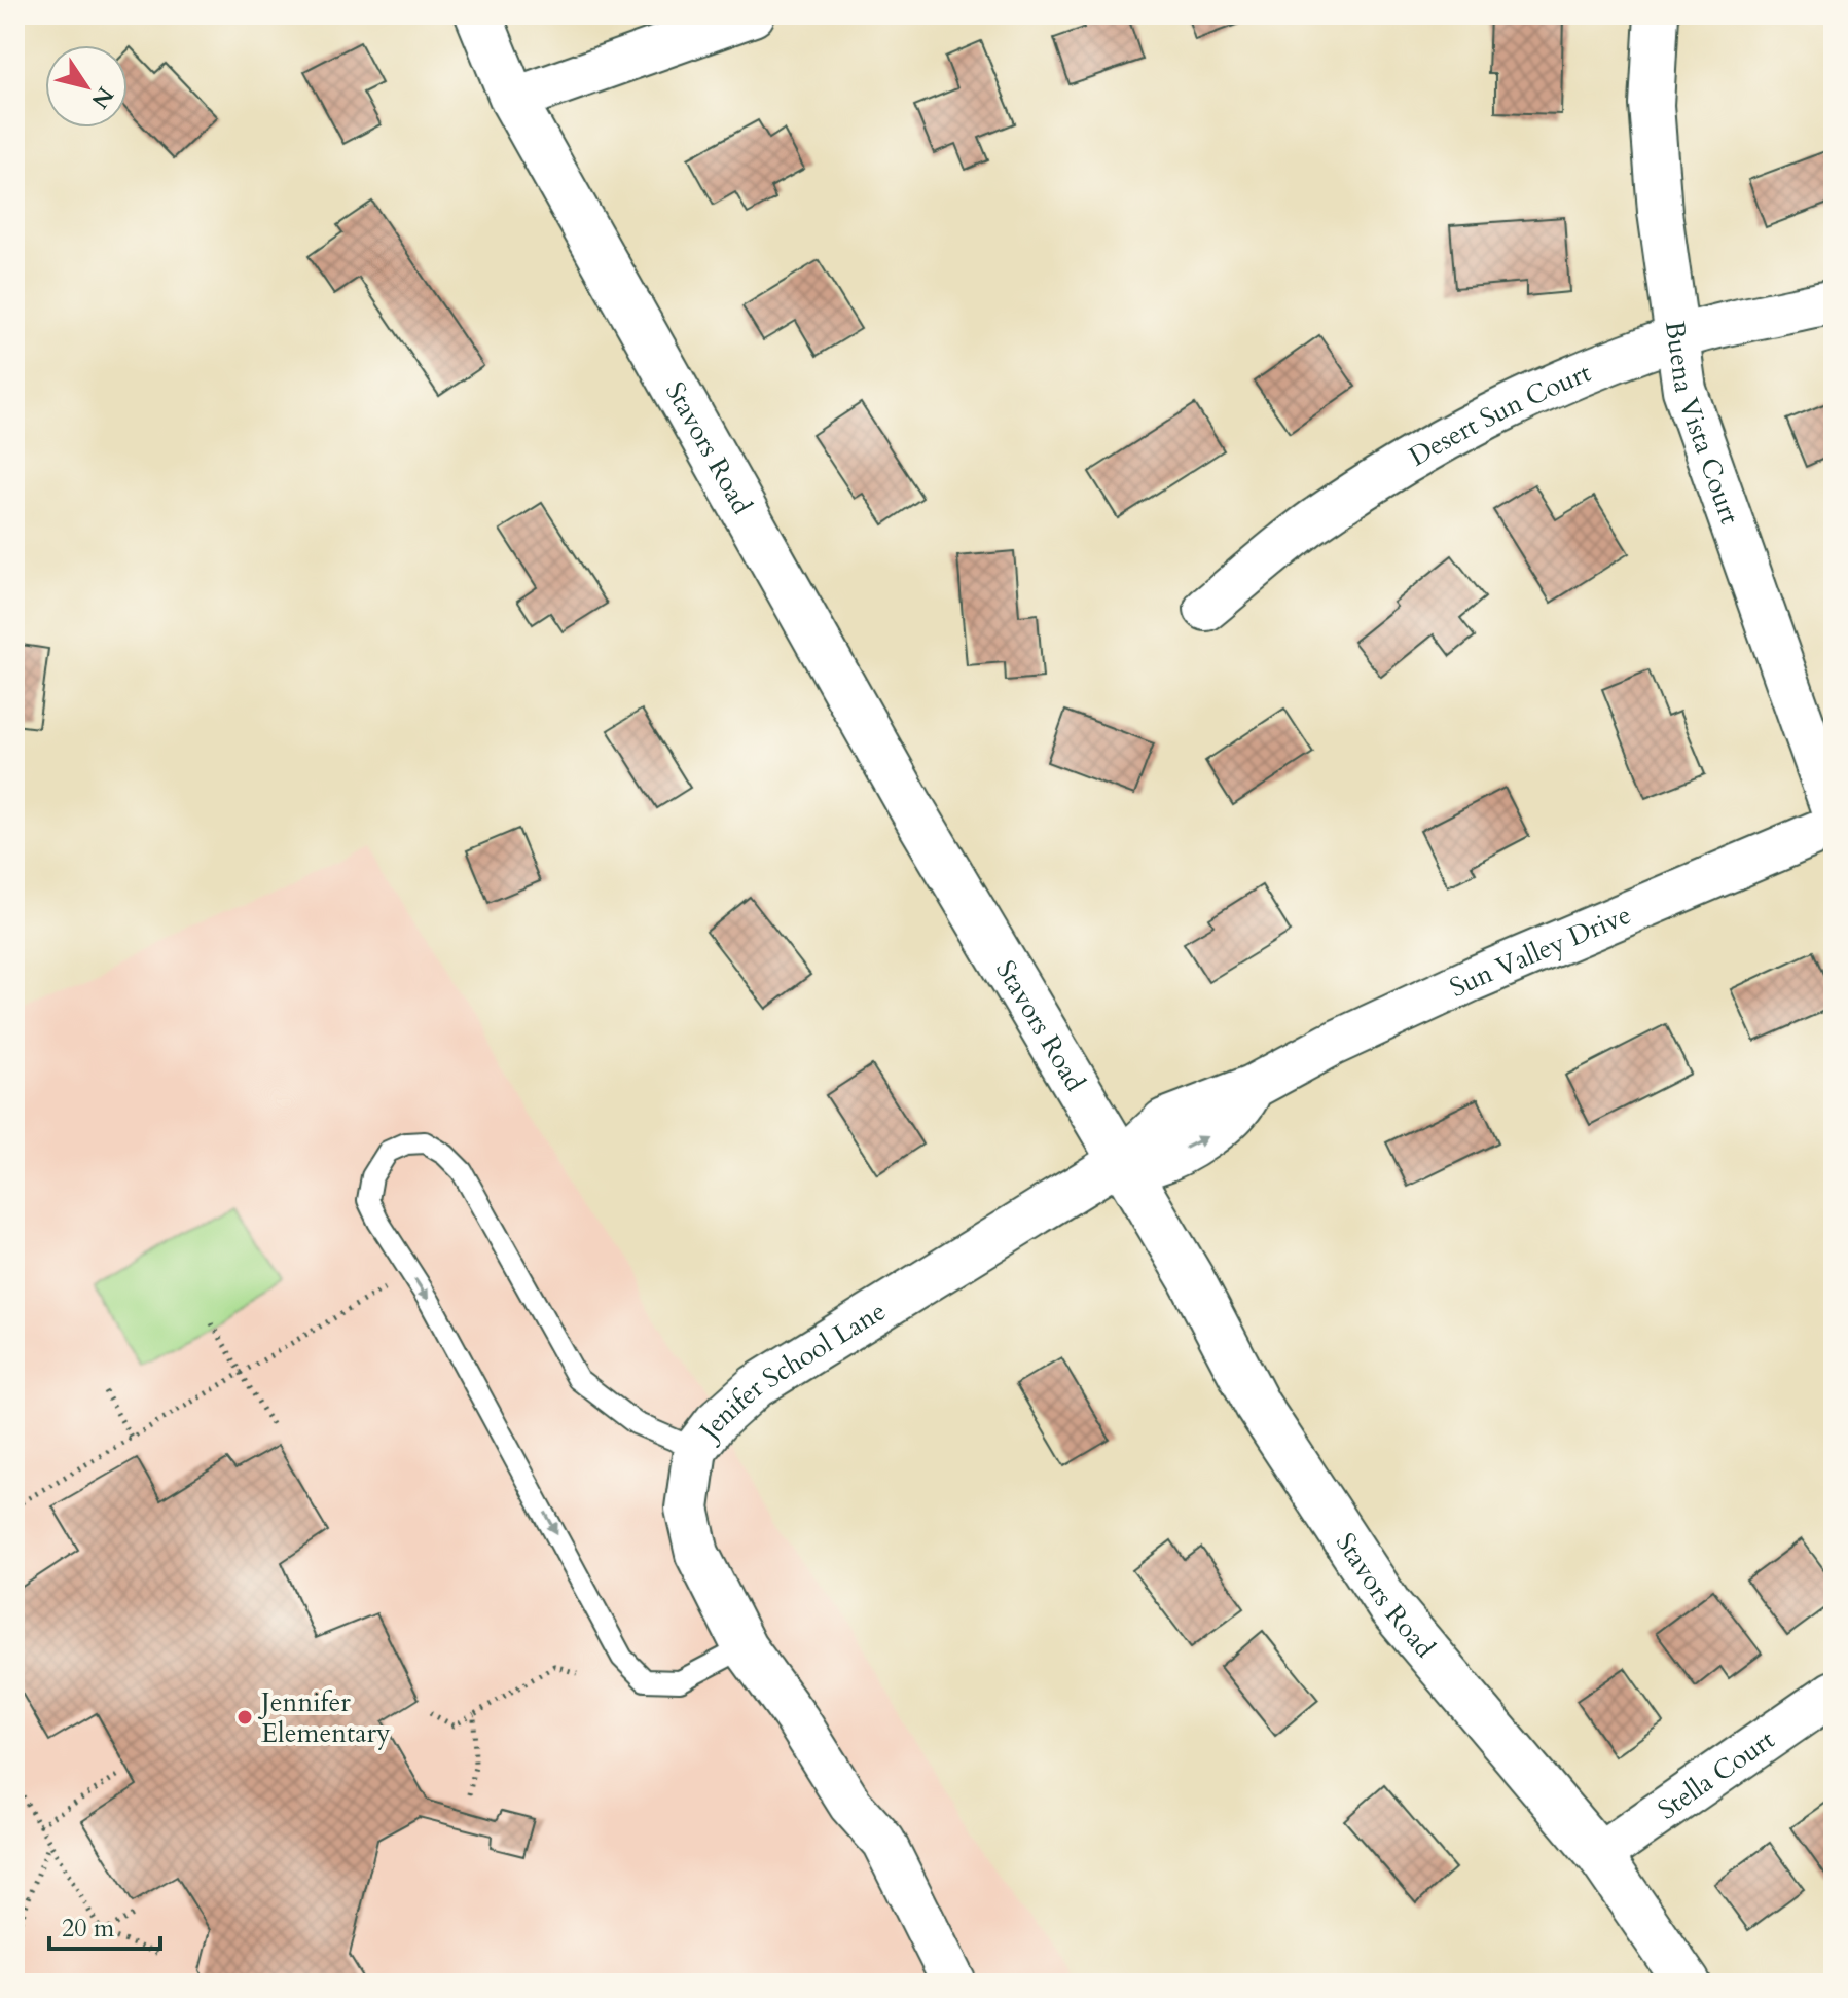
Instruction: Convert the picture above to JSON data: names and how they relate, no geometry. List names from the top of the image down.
{
  "streets": {
    "street": [
      "Desert Sun Court",
      "Buena Vista Court",
      "Stavors Road",
      "Sun Valley Drive",
      "Jenifer School Lane",
      "Stella Court"
    ]
  },
  "crossings": [
    ["Desert Sun Court", "Buena Vista Court"],
    ["Stavors Road", "Sun Valley Drive"],
    ["Stavors Road", "Jenifer School Lane"],
    ["Stavors Road", "Stella Court"],
    ["Sun Valley Drive", "Jenifer School Lane"]
  ],
  "places": ["Jennifer Elementary"],
  "scale_bar": "20 m",
  "north": "bottom right"
}
